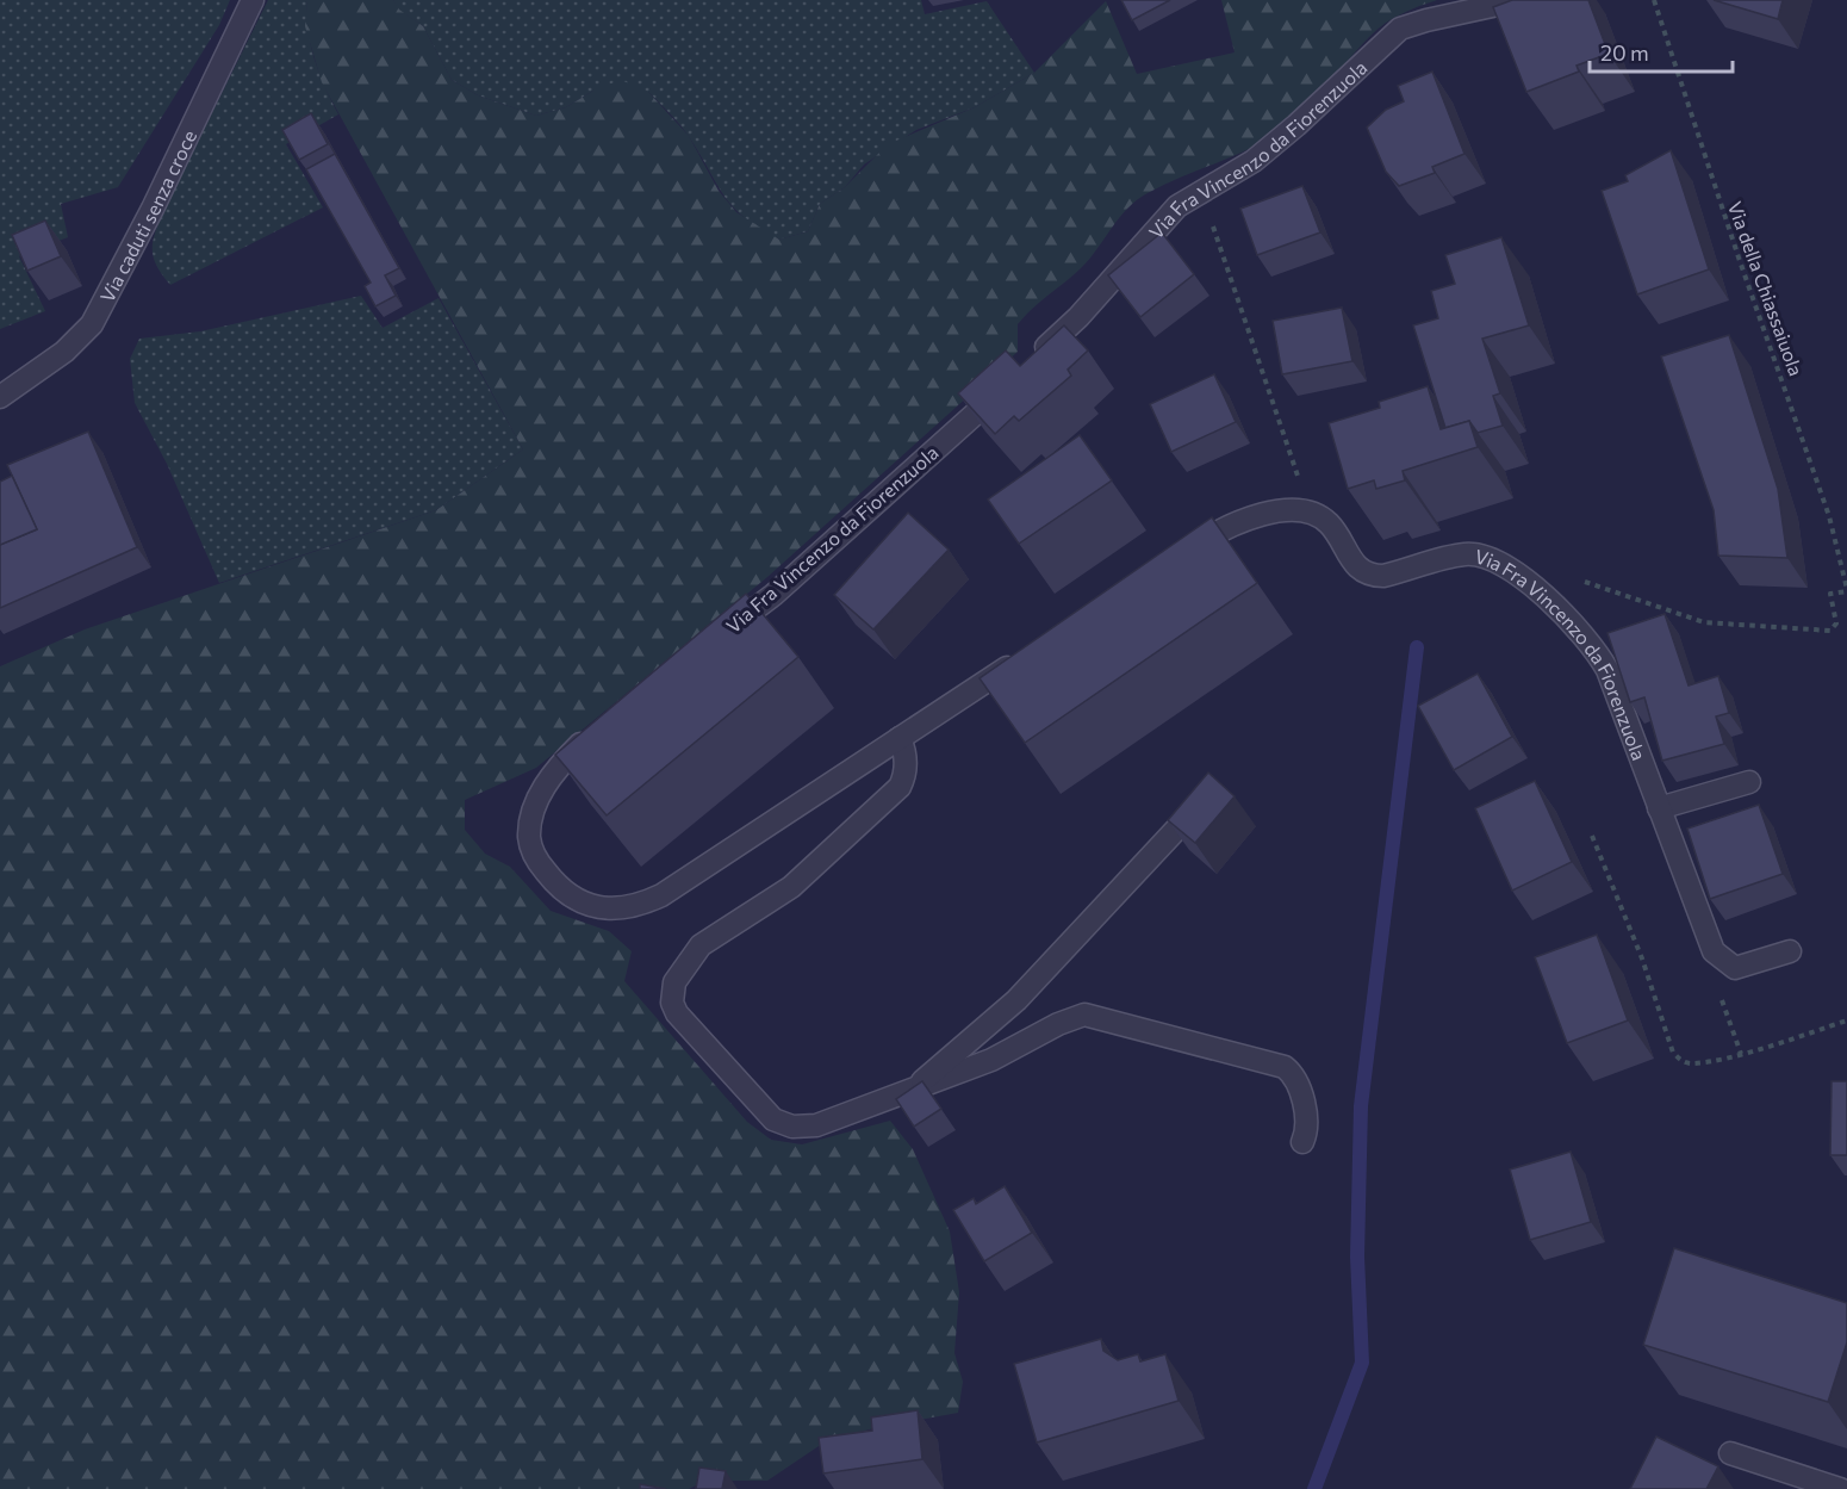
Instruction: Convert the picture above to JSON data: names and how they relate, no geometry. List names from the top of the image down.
{
  "streets": {
    "street": ["Via Fra Vincenzo da Fiorenzuola", "Via caduti senza croce"],
    "path": ["Via della Chiassaiuola"]
  },
  "scale_bar": "20 m"
}
